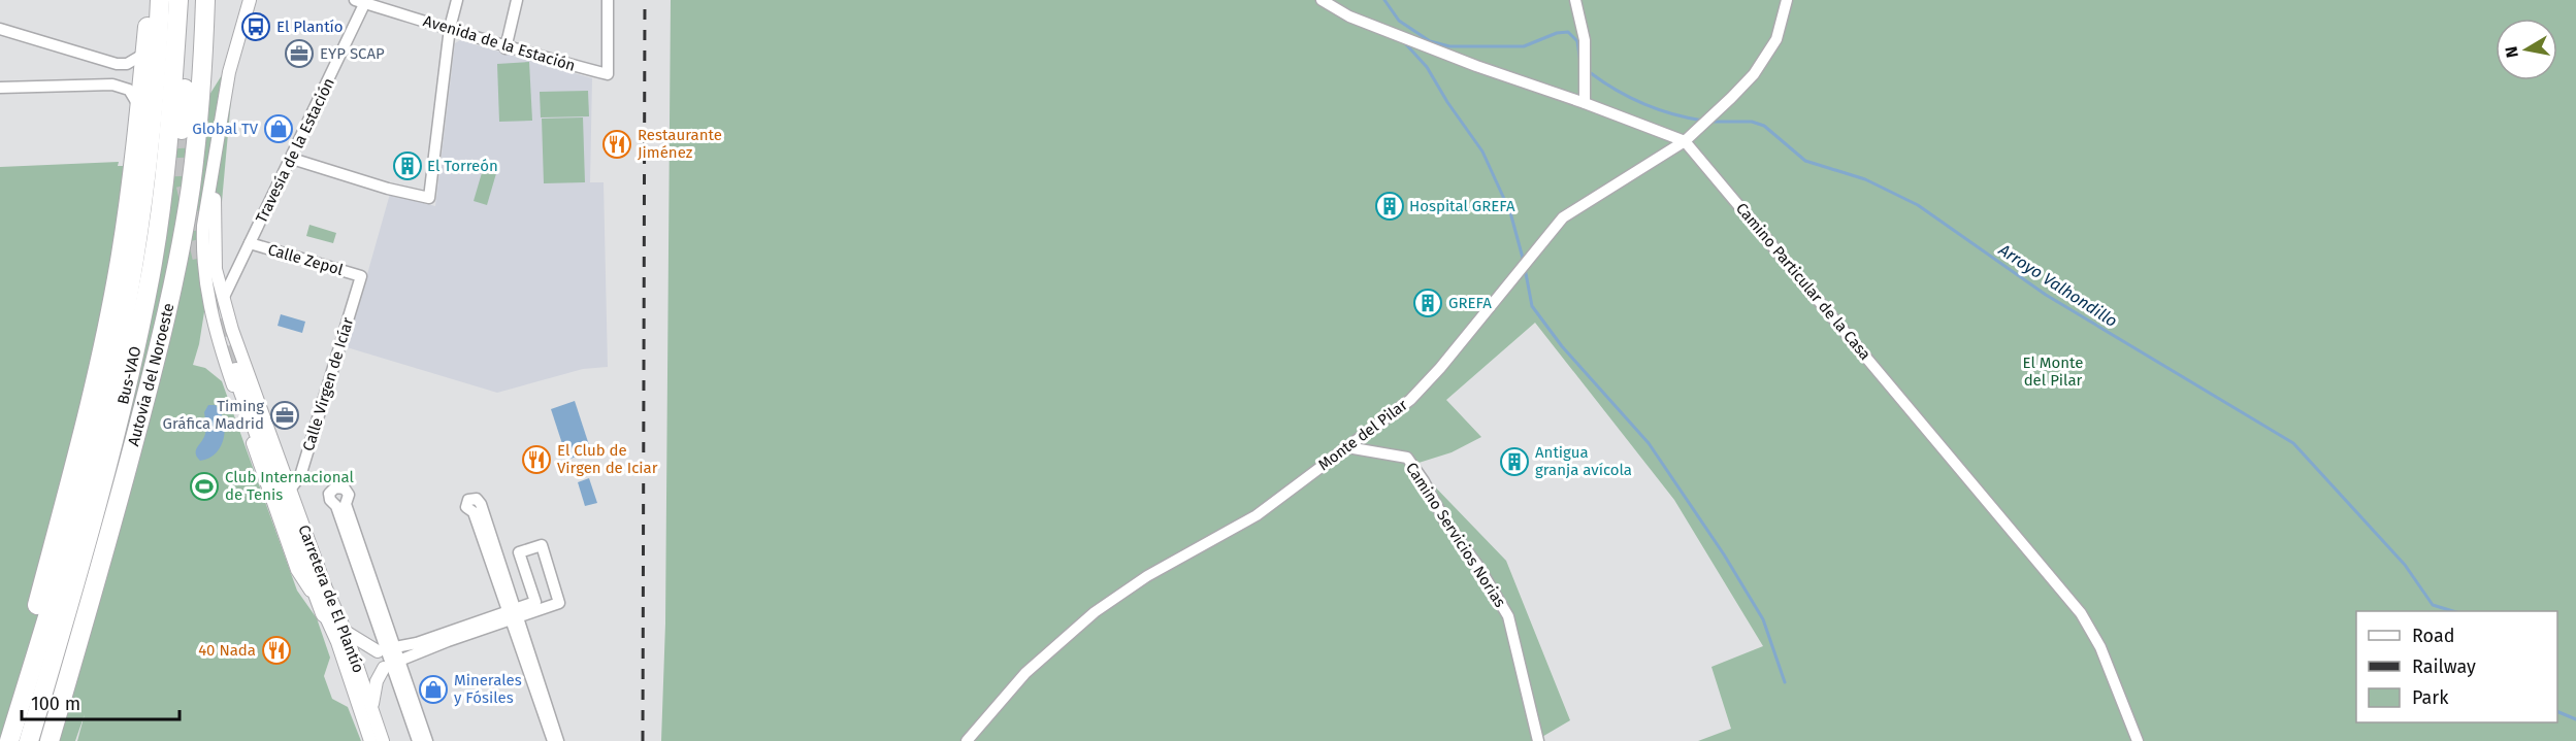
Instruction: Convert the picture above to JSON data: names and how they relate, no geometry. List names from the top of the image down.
{
  "streets": {
    "highway": ["Bus-VAO", "Autovía del Noroeste"],
    "street": [
      "Avenida de la Estación",
      "Travesía de la Estación",
      "Calle Zepol",
      "Camino Particular de la Casa",
      "Calle Virgen de Icíar",
      "Monte del Pilar",
      "Camino Servicios Norias",
      "Carretera de El Plantío"
    ]
  },
  "crossings": [
    ["Avenida de la Estación", "Travesía de la Estación"],
    ["Travesía de la Estación", "Calle Zepol"],
    ["Travesía de la Estación", "Carretera de El Plantío"],
    ["Calle Zepol", "Calle Virgen de Icíar"],
    ["Camino Particular de la Casa", "Monte del Pilar"],
    ["Calle Virgen de Icíar", "Carretera de El Plantío"],
    ["Monte del Pilar", "Camino Servicios Norias"]
  ],
  "water": ["Arroyo Valhondillo"],
  "parks": ["El Monte del Pilar"],
  "places": {
    "bus stop": ["El Plantío"],
    "office": ["EYP SCAP", "Timing Gráfica Madrid"],
    "shop": ["Global TV", "Minerales y Fósiles"],
    "restaurant": ["Restaurante Jiménez", "El Club de Virgen de Iciar", "40 Nada"],
    "building": [
      "El Torreón",
      "Hospital GREFA",
      "GREFA",
      "Antigua granja avícola"
    ],
    "sports": ["Club Internacional de Tenis"]
  },
  "legend": ["Road", "Railway", "Park"],
  "scale_bar": "100 m",
  "north": "left"
}
